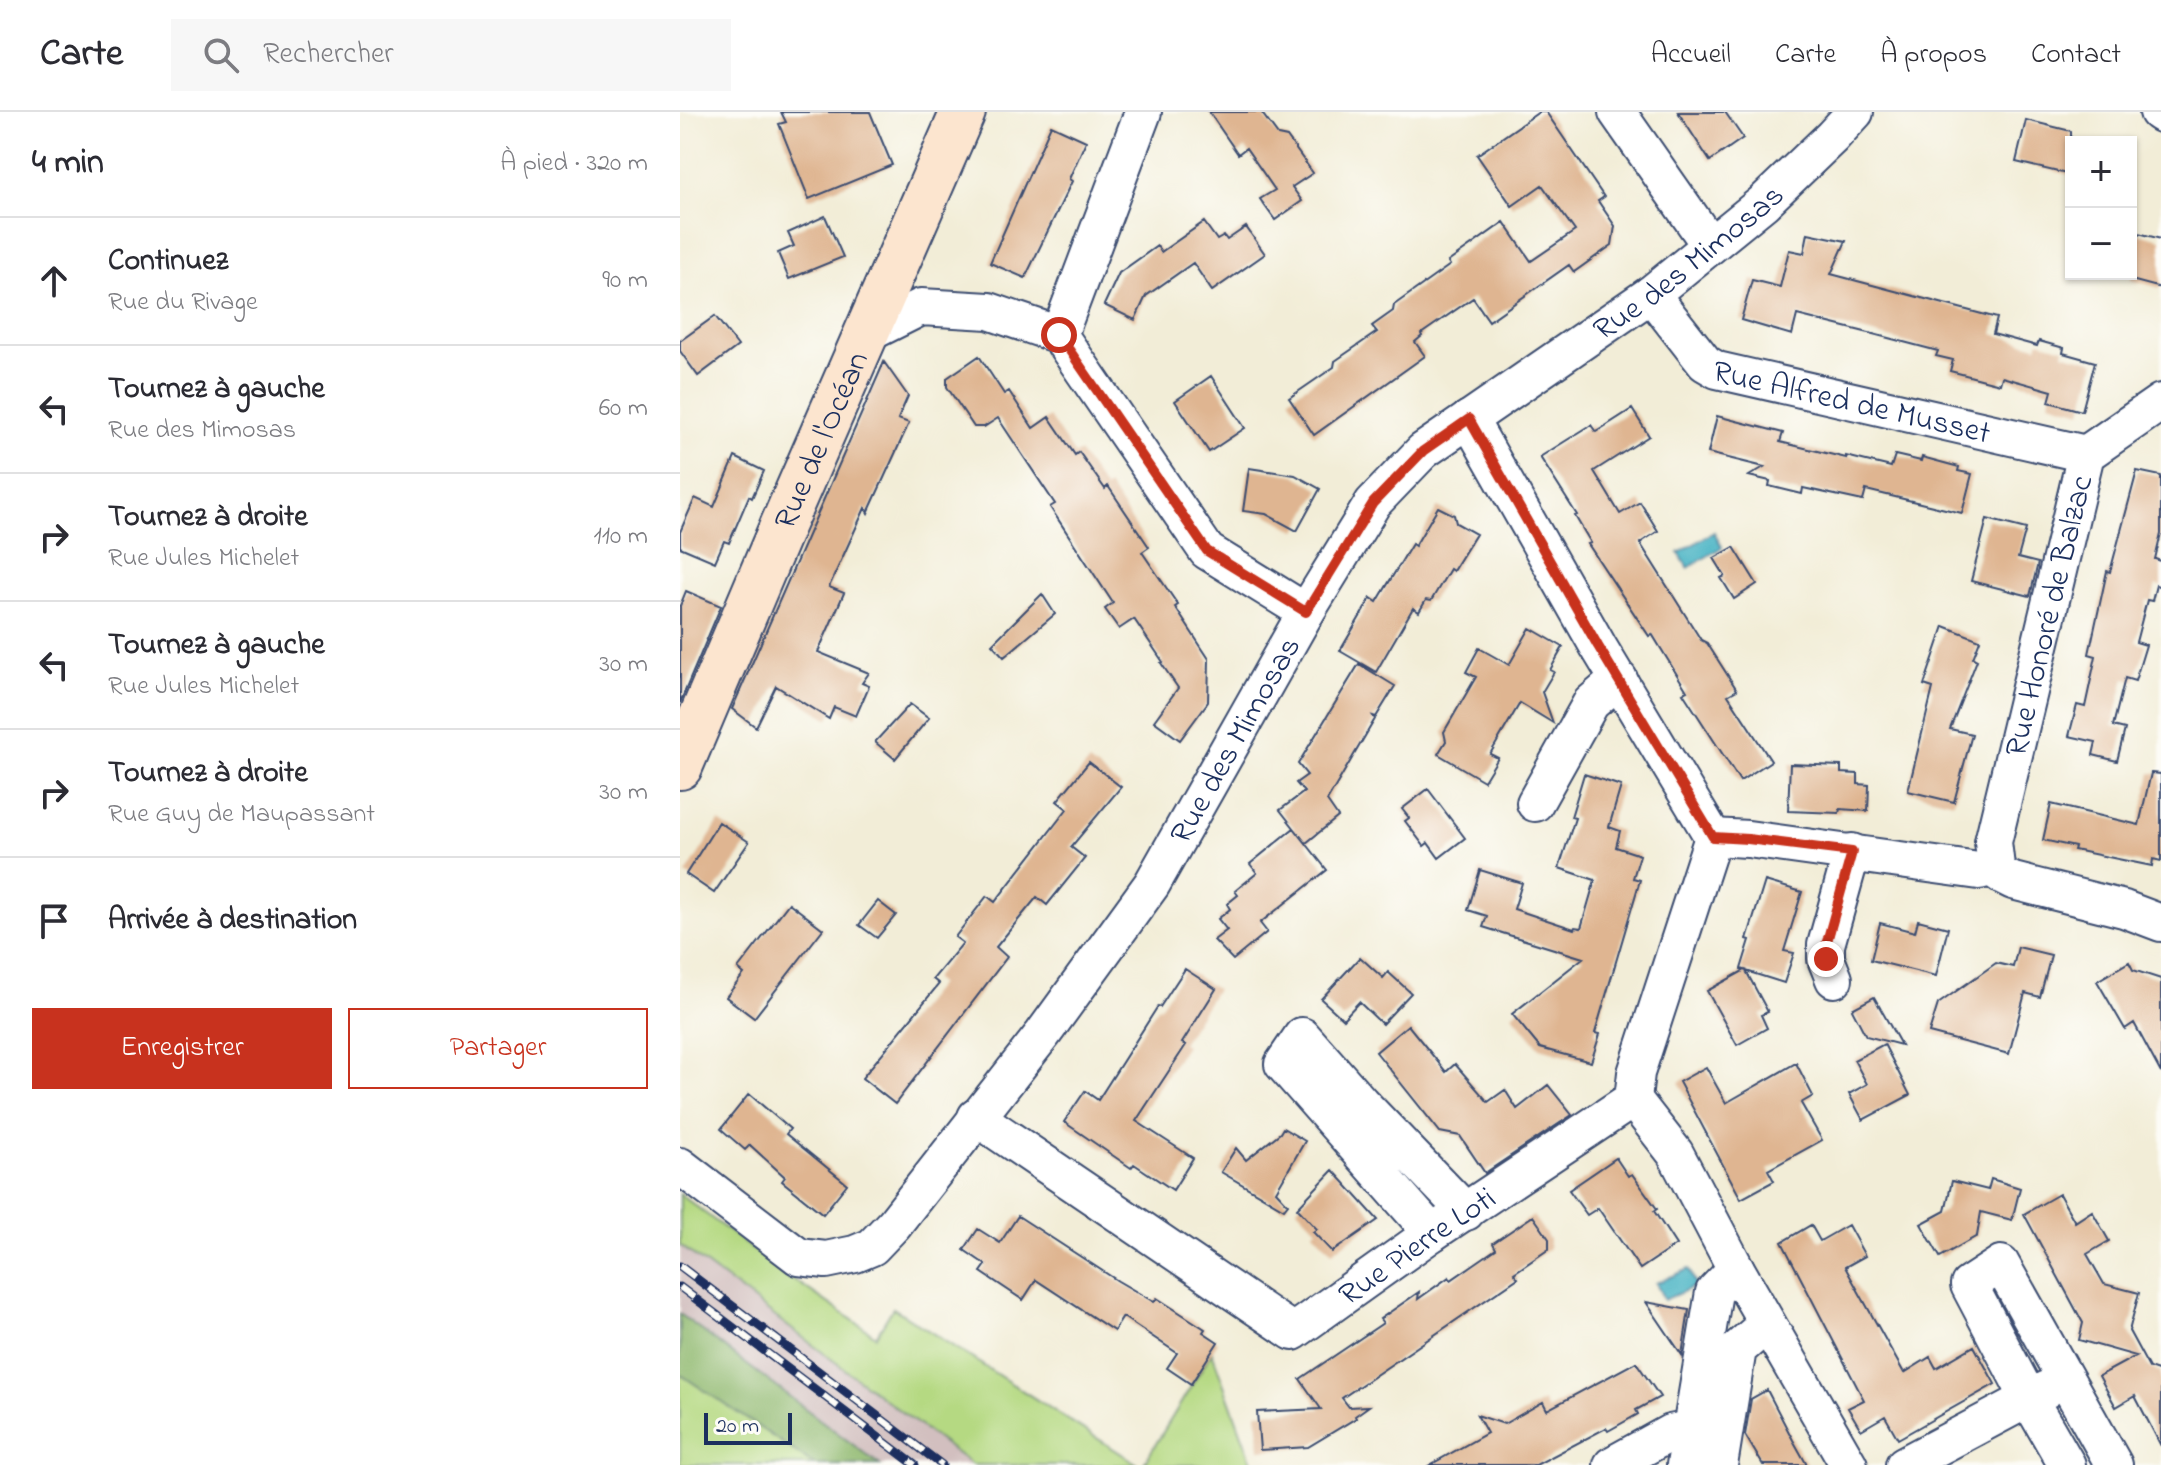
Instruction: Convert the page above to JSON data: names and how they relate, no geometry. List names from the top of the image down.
{
  "streets": {
    "main road": ["Rue de l'Océan"],
    "street": [
      "Rue des Mimosas",
      "Rue Alfred de Musset",
      "Rue Honoré de Balzac",
      "Rue Pierre Loti"
    ]
  },
  "crossings": [
    ["Rue des Mimosas", "Rue Alfred de Musset"],
    ["Rue des Mimosas", "Rue Pierre Loti"],
    ["Rue Alfred de Musset", "Rue Honoré de Balzac"]
  ],
  "scale_bar": "20 m",
  "page": {
    "header": "Carte",
    "search": "Rechercher",
    "nav": [
      "Accueil",
      "Carte",
      "À propos",
      "Contact"
    ],
    "heading": ["4 min", "À pied · 320 m"],
    "map_buttons": ["+", "−"],
    "list": [
      ["Continuez", "Rue du Rivage", "90 m"],
      ["Tournez à gauche", "Rue des Mimosas", "60 m"],
      ["Tournez à droite", "Rue Jules Michelet", "110 m"],
      ["Tournez à gauche", "Rue Jules Michelet", "30 m"],
      ["Tournez à droite", "Rue Guy de Maupassant", "30 m"],
      "Arrivée à destination"
    ],
    "buttons": ["Enregistrer", "Partager"],
    "scale": "20 m"
  }
}
